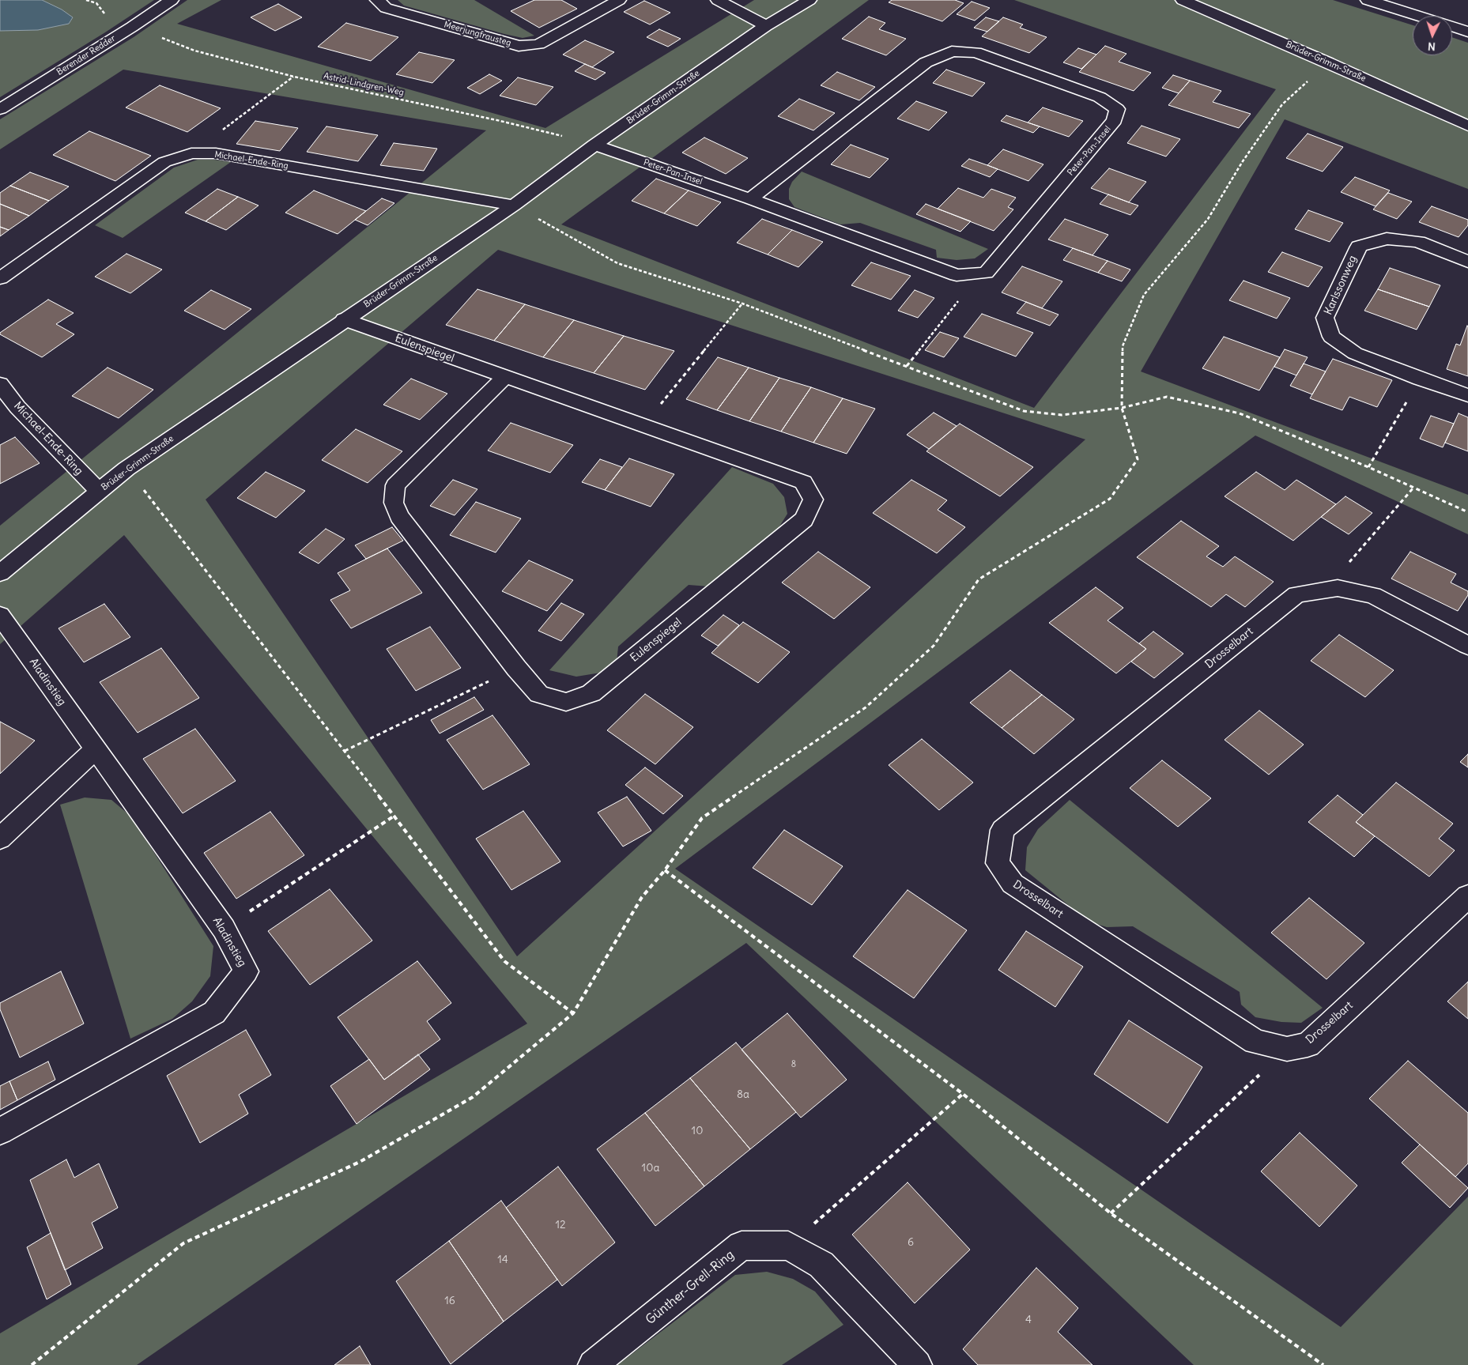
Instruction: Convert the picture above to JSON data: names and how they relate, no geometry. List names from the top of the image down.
{
  "streets": {
    "street": [
      "Meerjungfrausteg",
      "Berender Redder",
      "Brüder-Grimm-Straße",
      "Peter-Pan-Insel",
      "Michael-Ende-Ring",
      "Karlssonweg",
      "Eulenspiegel",
      "Drosselbart",
      "Aladinstieg",
      "Günther-Grell-Ring"
    ],
    "path": ["Astrid-Lindgren-Weg"]
  },
  "crossings": [
    ["Berender Redder", "Astrid-Lindgren-Weg"],
    ["Brüder-Grimm-Straße", "Astrid-Lindgren-Weg"],
    ["Brüder-Grimm-Straße", "Peter-Pan-Insel"],
    ["Brüder-Grimm-Straße", "Michael-Ende-Ring"],
    ["Brüder-Grimm-Straße", "Eulenspiegel"],
    ["Astrid-Lindgren-Weg", "Peter-Pan-Insel"]
  ],
  "house_numbers": [
    "8",
    "8a",
    "10",
    "10a",
    "12",
    "6",
    "14",
    "16",
    "4"
  ],
  "north": "bottom"
}
